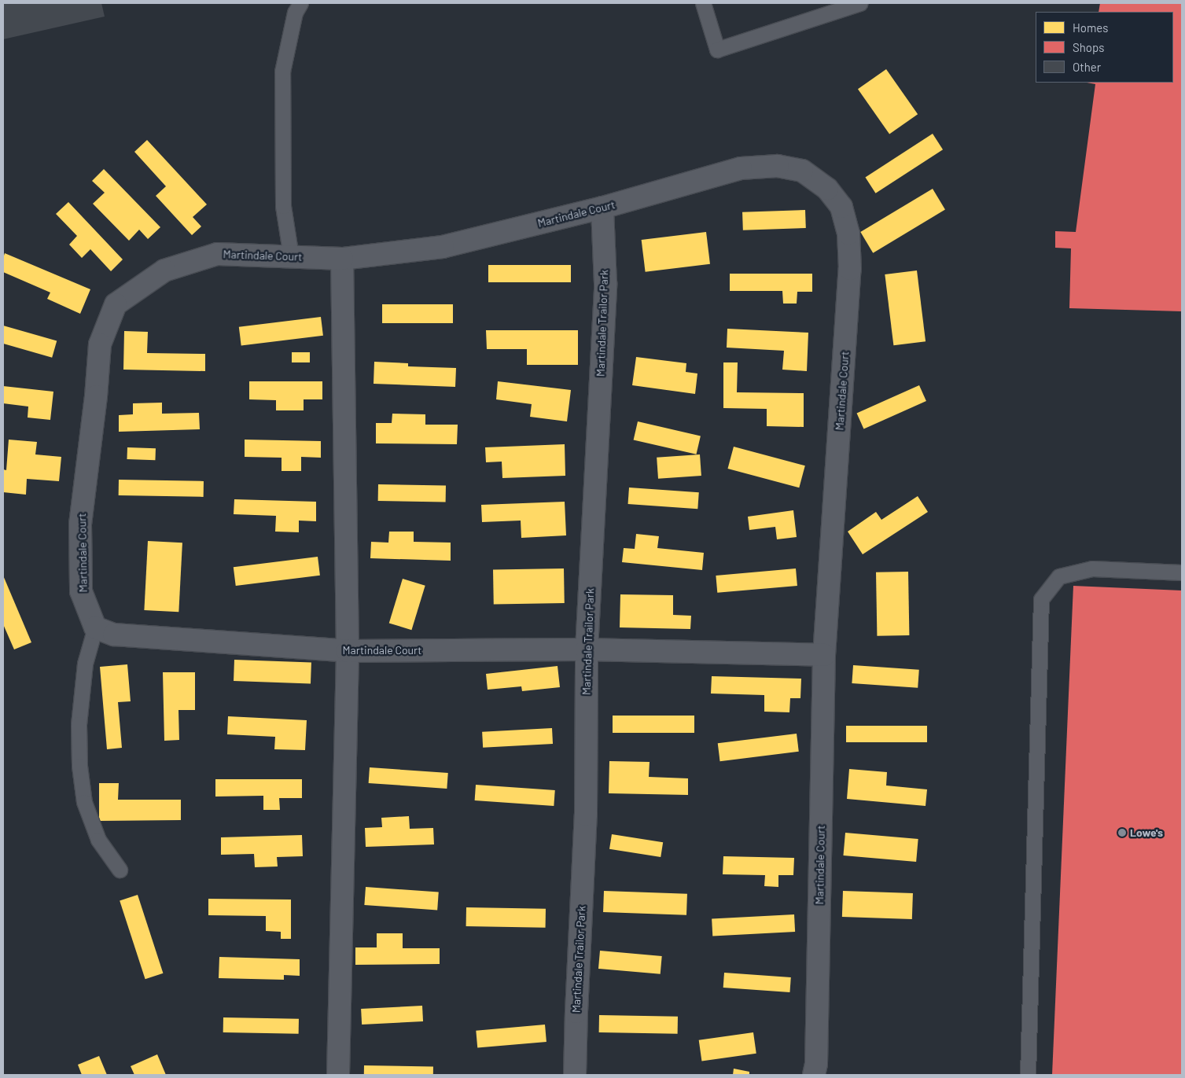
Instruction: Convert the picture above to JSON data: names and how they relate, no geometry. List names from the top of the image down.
{
  "streets": {
    "street": ["Martindale Court", "Martindale Trailor Park"]
  },
  "crossings": [
    ["Martindale Court", "Martindale Trailor Park"]
  ],
  "places": ["Lowe's"],
  "legend": ["Homes", "Shops", "Other"]
}
